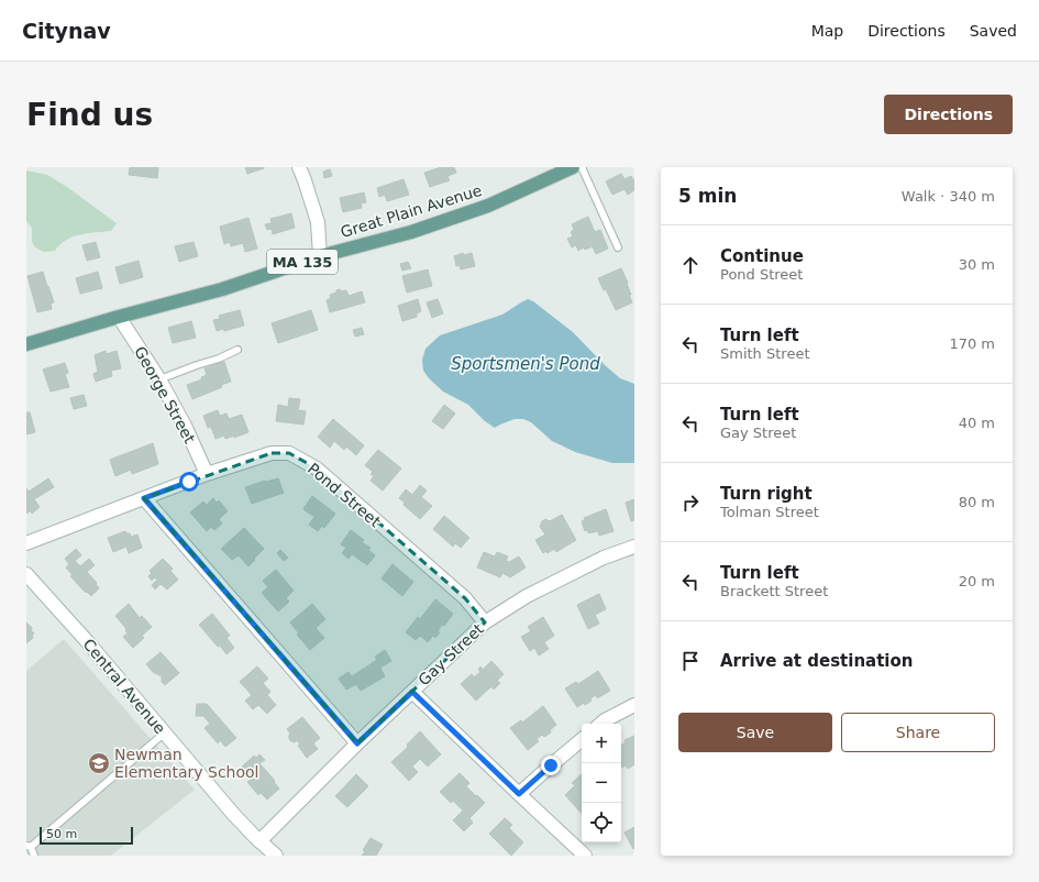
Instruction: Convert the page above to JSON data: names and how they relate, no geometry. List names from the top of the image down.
{
  "streets": {
    "main road": ["Great Plain Avenue", "MA 135"],
    "street": [
      "George Street",
      "Pond Street",
      "Gay Street",
      "Central Avenue"
    ]
  },
  "crossings": [
    ["Great Plain Avenue", "George Street"],
    ["George Street", "Pond Street"],
    ["Pond Street", "Gay Street"],
    ["Gay Street", "Central Avenue"]
  ],
  "water": ["Sportsmen's Pond"],
  "places": {
    "school or university": ["Newman Elementary School"]
  },
  "scale_bar": "50 m",
  "page": {
    "header": "Citynav",
    "nav": ["Map", "Directions", "Saved"],
    "buttons": [
      "Directions",
      ["Save", "Share"]
    ],
    "title": "Find us",
    "heading": ["5 min", "Walk · 340 m"],
    "list": [
      ["Continue", "Pond Street", "30 m"],
      ["Turn left", "Smith Street", "170 m"],
      ["Turn left", "Gay Street", "40 m"],
      ["Turn right", "Tolman Street", "80 m"],
      ["Turn left", "Brackett Street", "20 m"],
      "Arrive at destination"
    ],
    "map_buttons": ["+", "−"],
    "scale": "50 m"
  }
}
